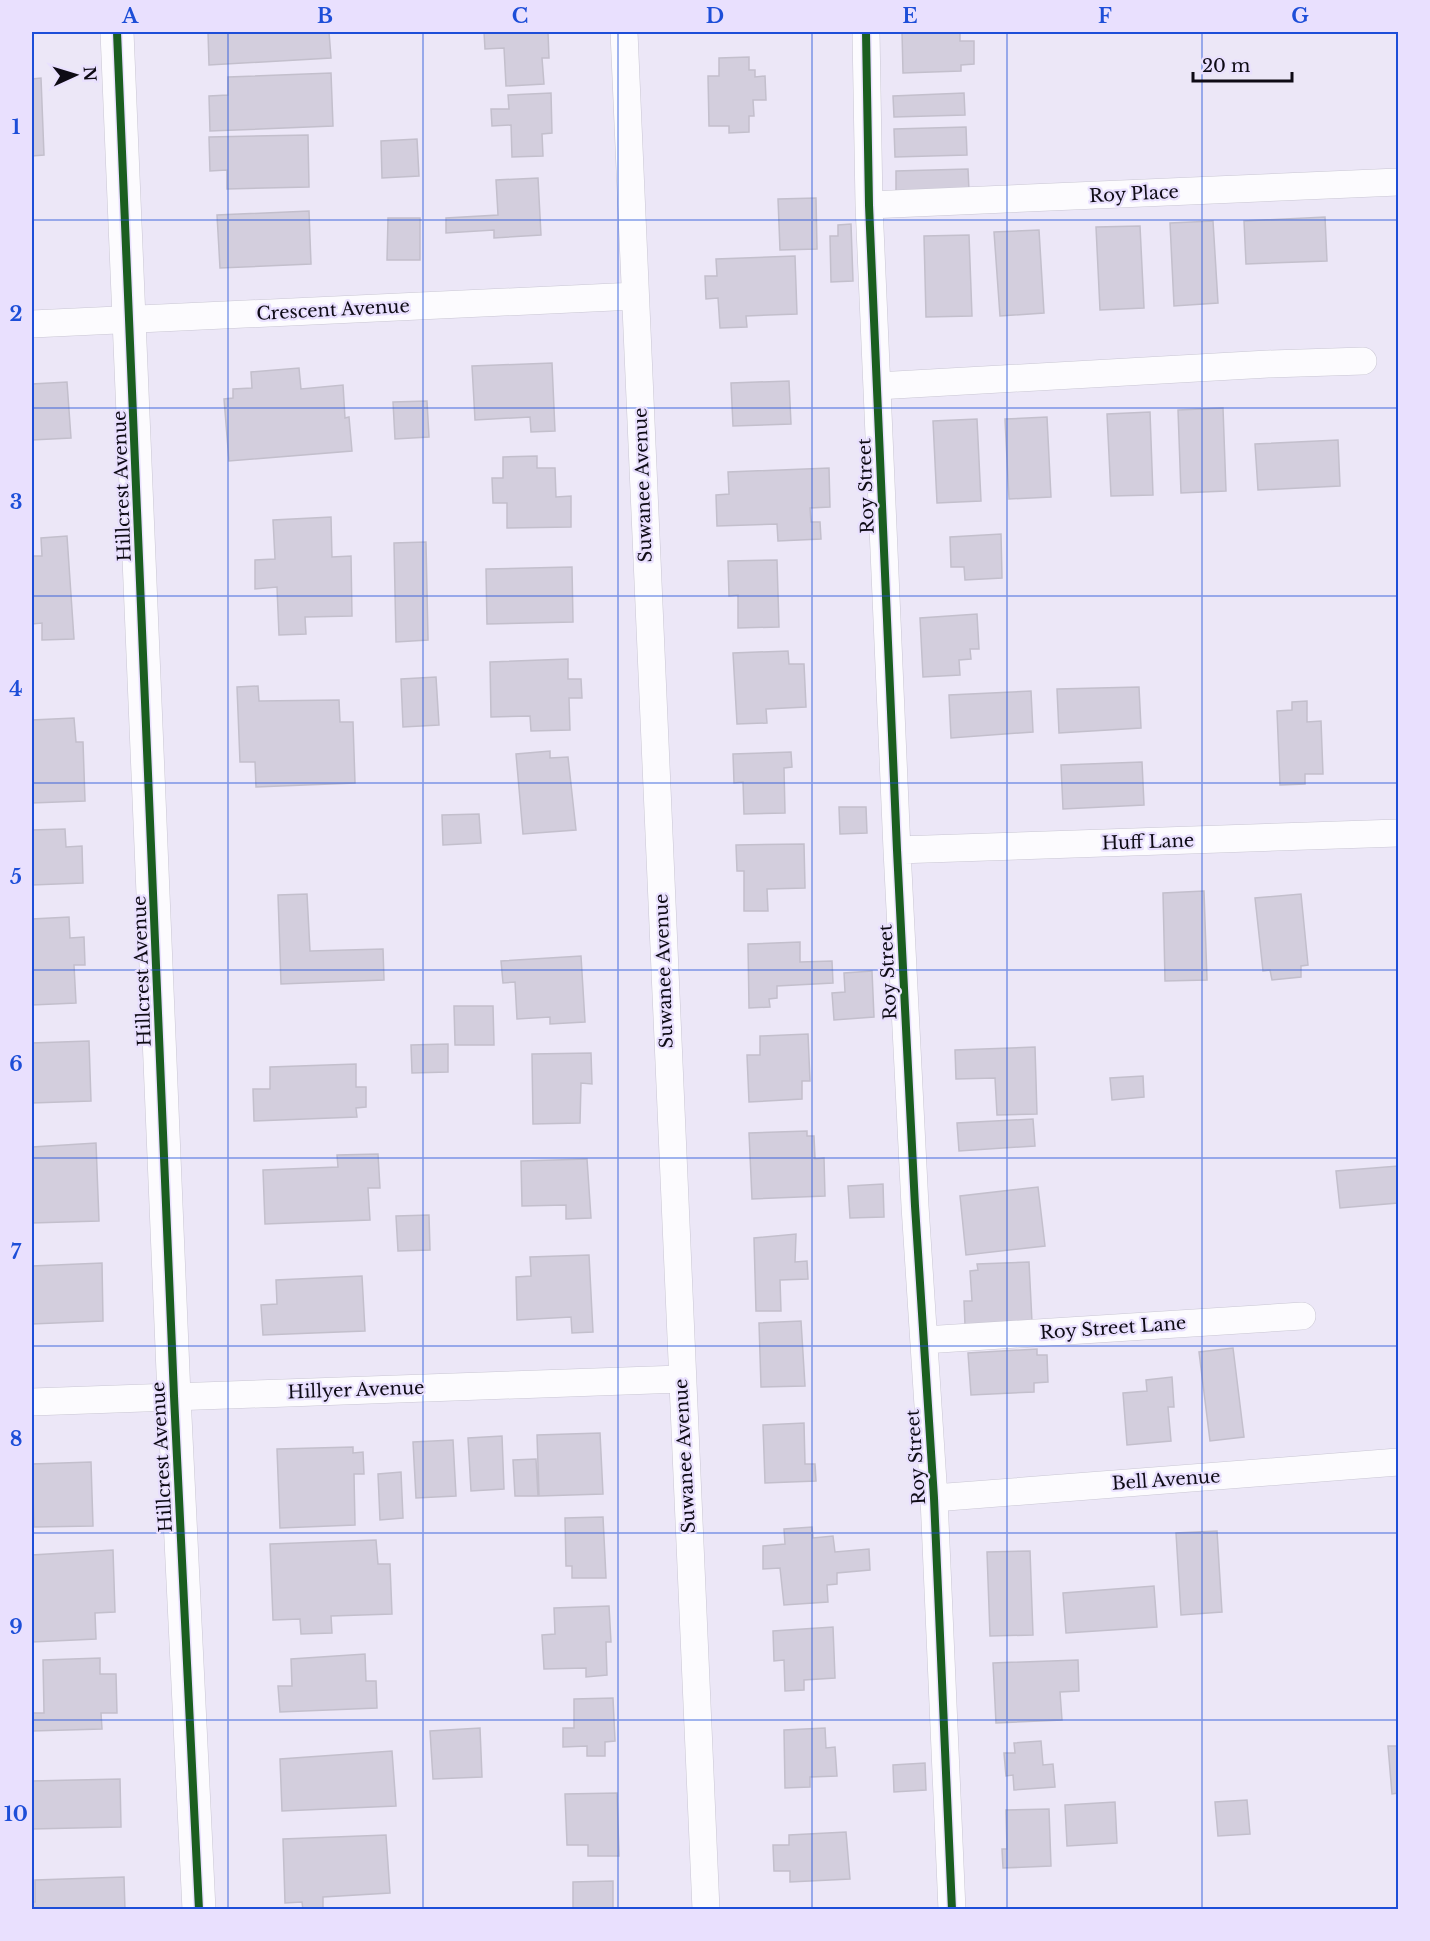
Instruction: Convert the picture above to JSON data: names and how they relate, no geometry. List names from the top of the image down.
{
  "streets": {
    "street": [
      "Roy Place",
      "Crescent Avenue",
      "Suwanee Avenue",
      "Hillcrest Avenue",
      "Roy Street",
      "Huff Lane",
      "Roy Street Lane",
      "Hillyer Avenue",
      "Bell Avenue"
    ]
  },
  "crossings": [
    ["Roy Place", "Roy Street"],
    ["Crescent Avenue", "Suwanee Avenue"],
    ["Crescent Avenue", "Hillcrest Avenue"],
    ["Suwanee Avenue", "Hillyer Avenue"],
    ["Hillcrest Avenue", "Hillyer Avenue"],
    ["Roy Street", "Huff Lane"],
    ["Roy Street", "Roy Street Lane"],
    ["Roy Street", "Bell Avenue"]
  ],
  "scale_bar": "20 m",
  "north": "right",
  "grid": {
    "columns": [
      "A",
      "B",
      "C",
      "D",
      "E",
      "F",
      "G"
    ],
    "rows": [
      "1",
      "2",
      "3",
      "4",
      "5",
      "6",
      "7",
      "8",
      "9",
      "10"
    ]
  }
}
